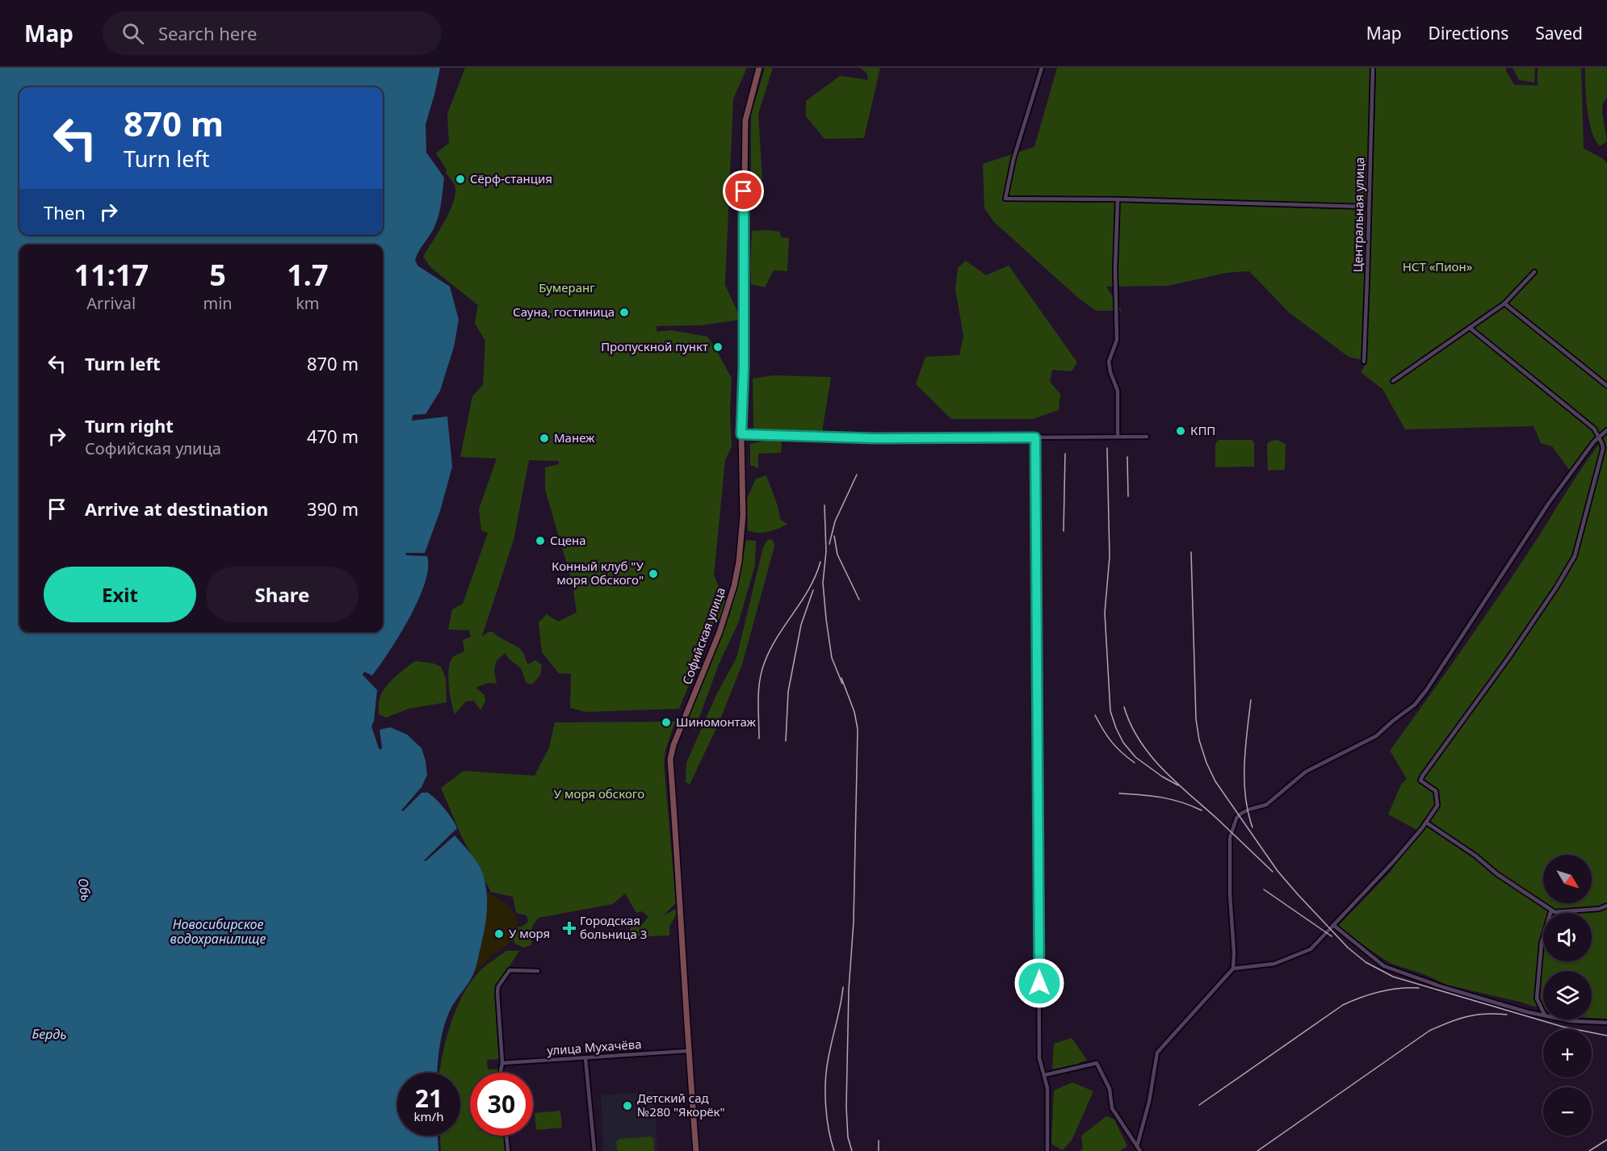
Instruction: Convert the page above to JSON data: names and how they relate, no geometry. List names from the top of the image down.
{
  "streets": {
    "main road": ["Софийская улица"],
    "street": ["Центральная улица", "улица Мухачёва"]
  },
  "crossings": [
    ["Софийская улица", "улица Мухачёва"]
  ],
  "water": ["Обь", "Новосибирское водохранилище", "Бердь"],
  "parks": ["НСТ «Пион»", "Бумеранг", "У моря обского"],
  "places": {
    "other": [
      "Сёрф-станция",
      "Сауна, гостиница",
      "Пропускной пункт",
      "КПП",
      "Манеж",
      "Сцена",
      "Конный клуб \"У моря Обского\"",
      "Шиномонтаж",
      "У моря",
      "Детский сад №280 \"Якорёк\""
    ],
    "health": ["Городская больница 3"]
  },
  "north": "bottom right",
  "page": {
    "header": "Map",
    "search": "Search here",
    "nav": ["Map", "Directions", "Saved"],
    "turn": ["870 m", "Turn left"],
    "then": "Then",
    "eta": [
      "11:17",
      "Arrival",
      "5",
      "min",
      "1.7",
      "km"
    ],
    "list": [
      {
        "name": "Turn left",
        "value": "870 m"
      },
      {
        "name": "Turn right",
        "note": "Софийская улица",
        "value": "470 m"
      },
      {
        "name": "Arrive at destination",
        "value": "390 m"
      }
    ],
    "buttons": ["Exit", "Share"],
    "map_buttons": ["+", "−"],
    "speed": "21 km/h",
    "limit": "30"
  }
}
